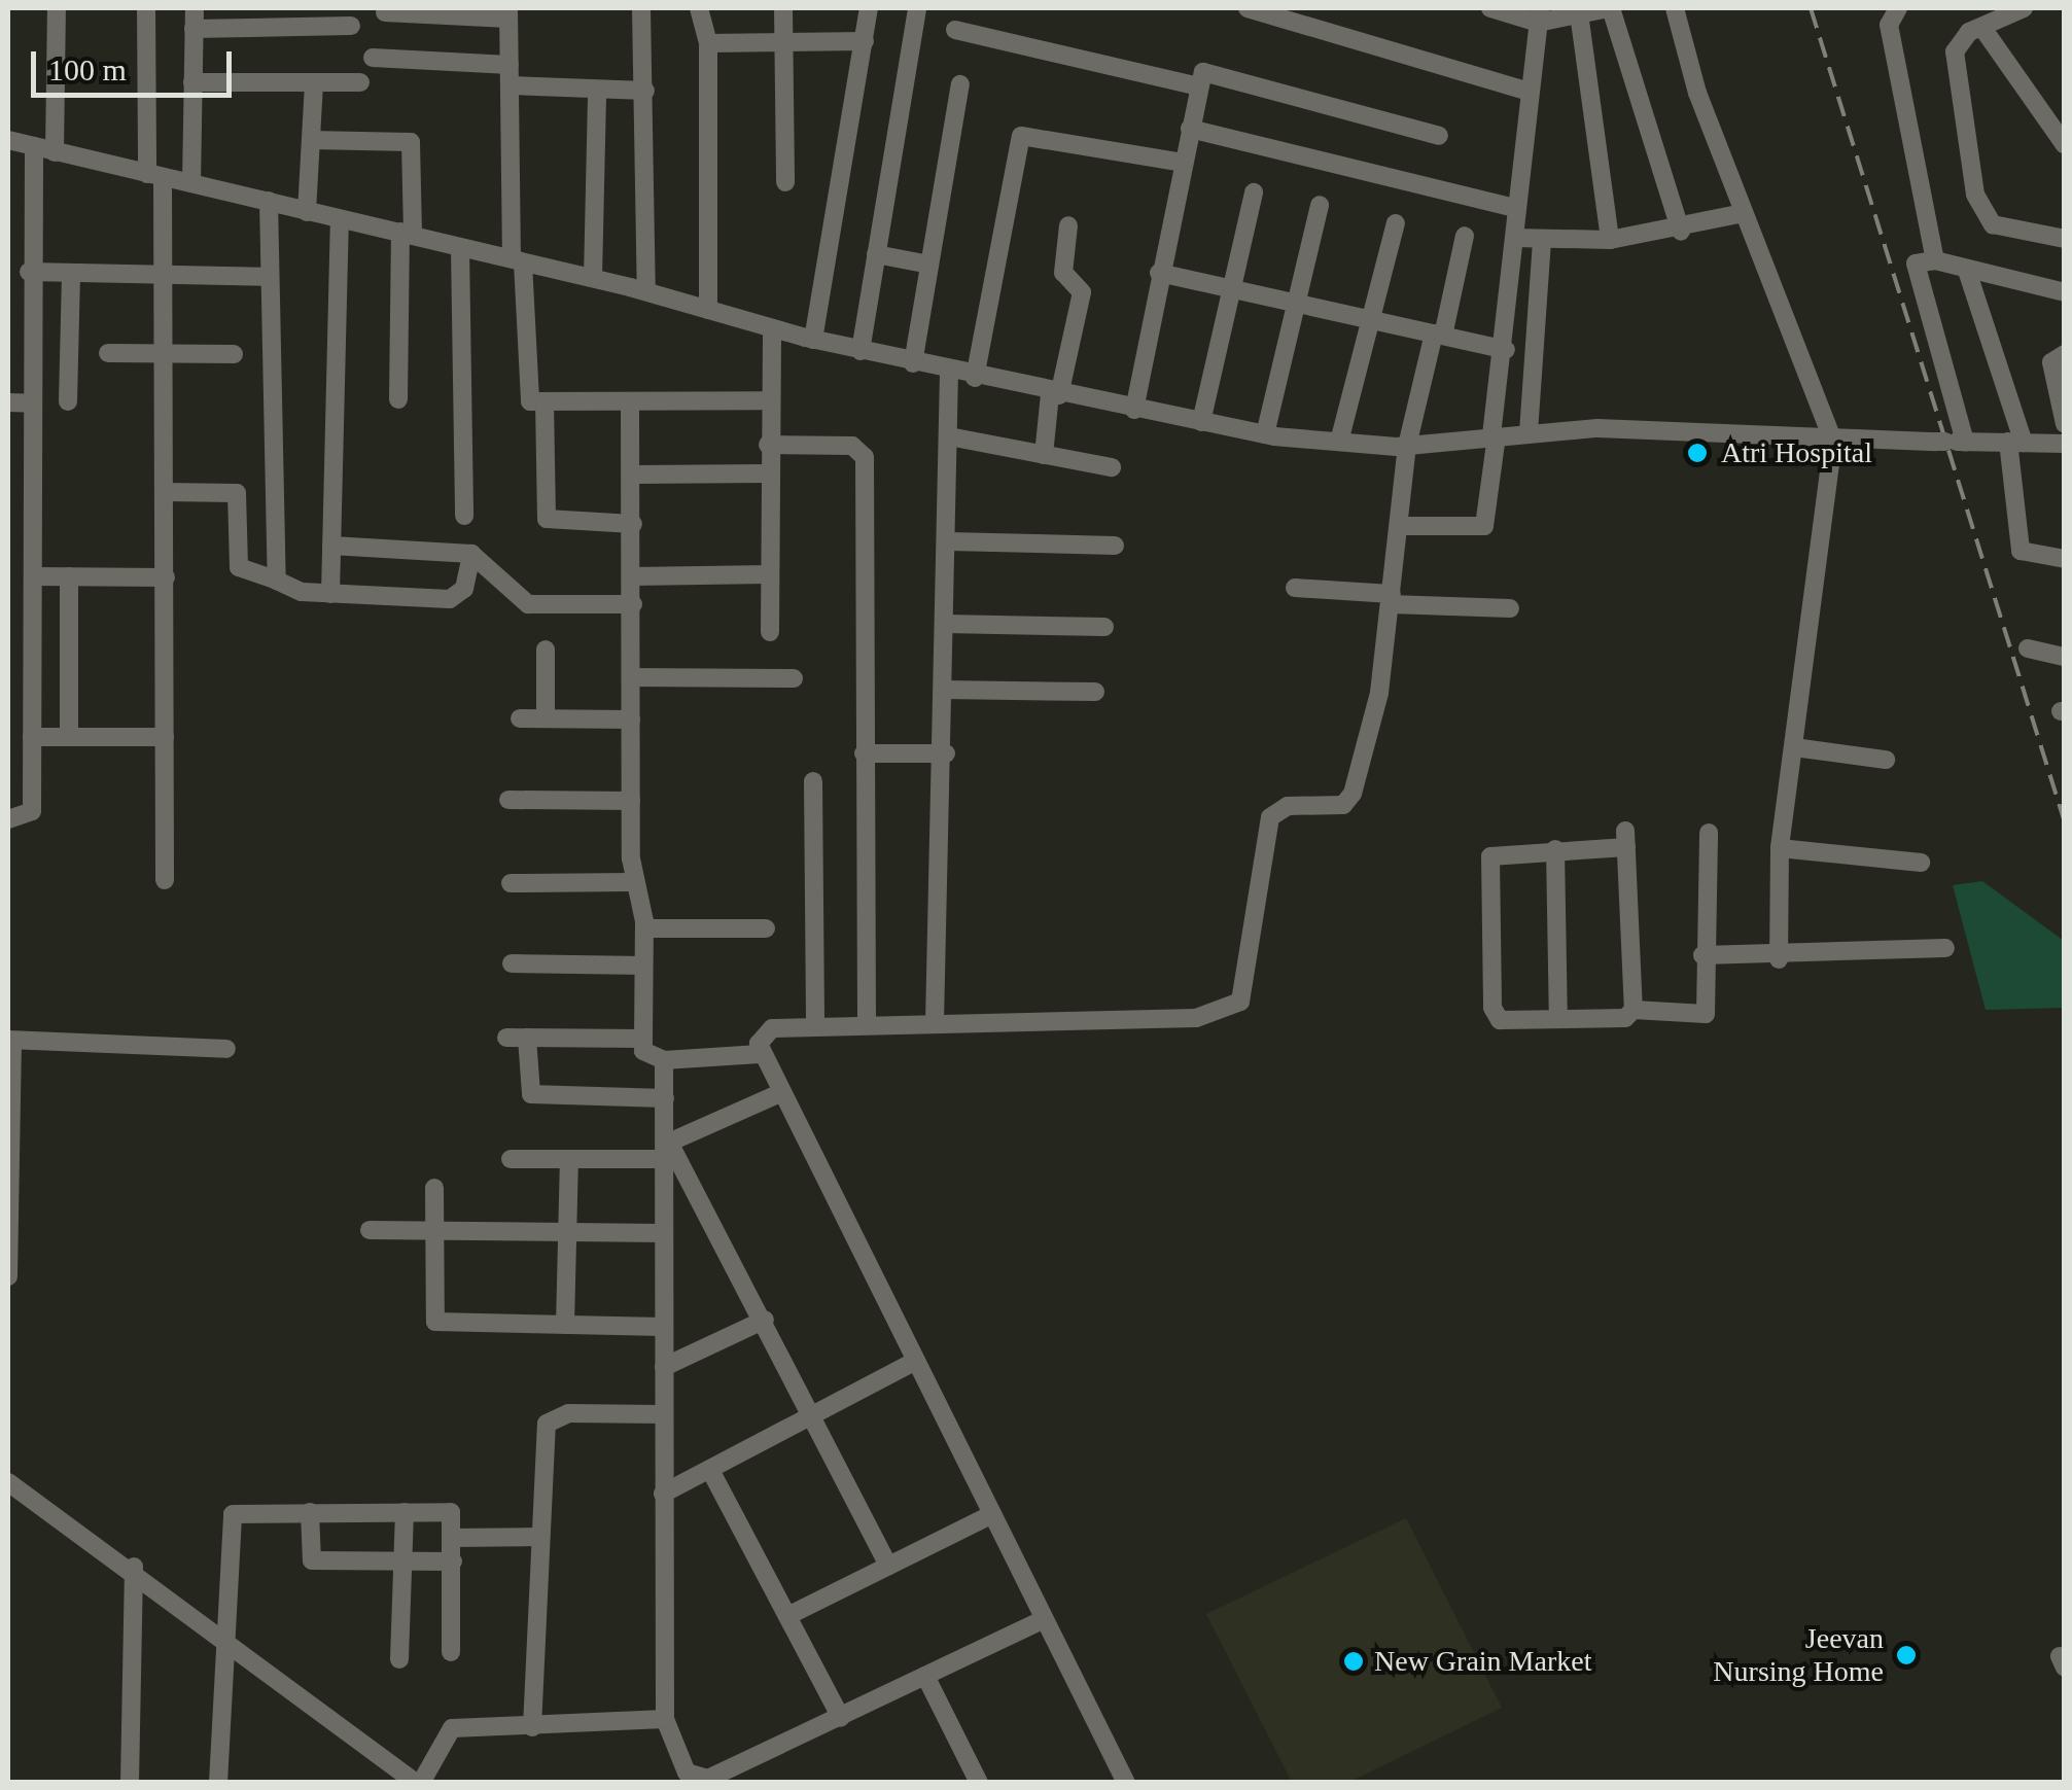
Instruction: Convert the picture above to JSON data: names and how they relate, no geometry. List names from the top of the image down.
{
  "places": ["Atri Hospital", "Jeevan Nursing Home", "New Grain Market"],
  "scale_bar": "100 m"
}
